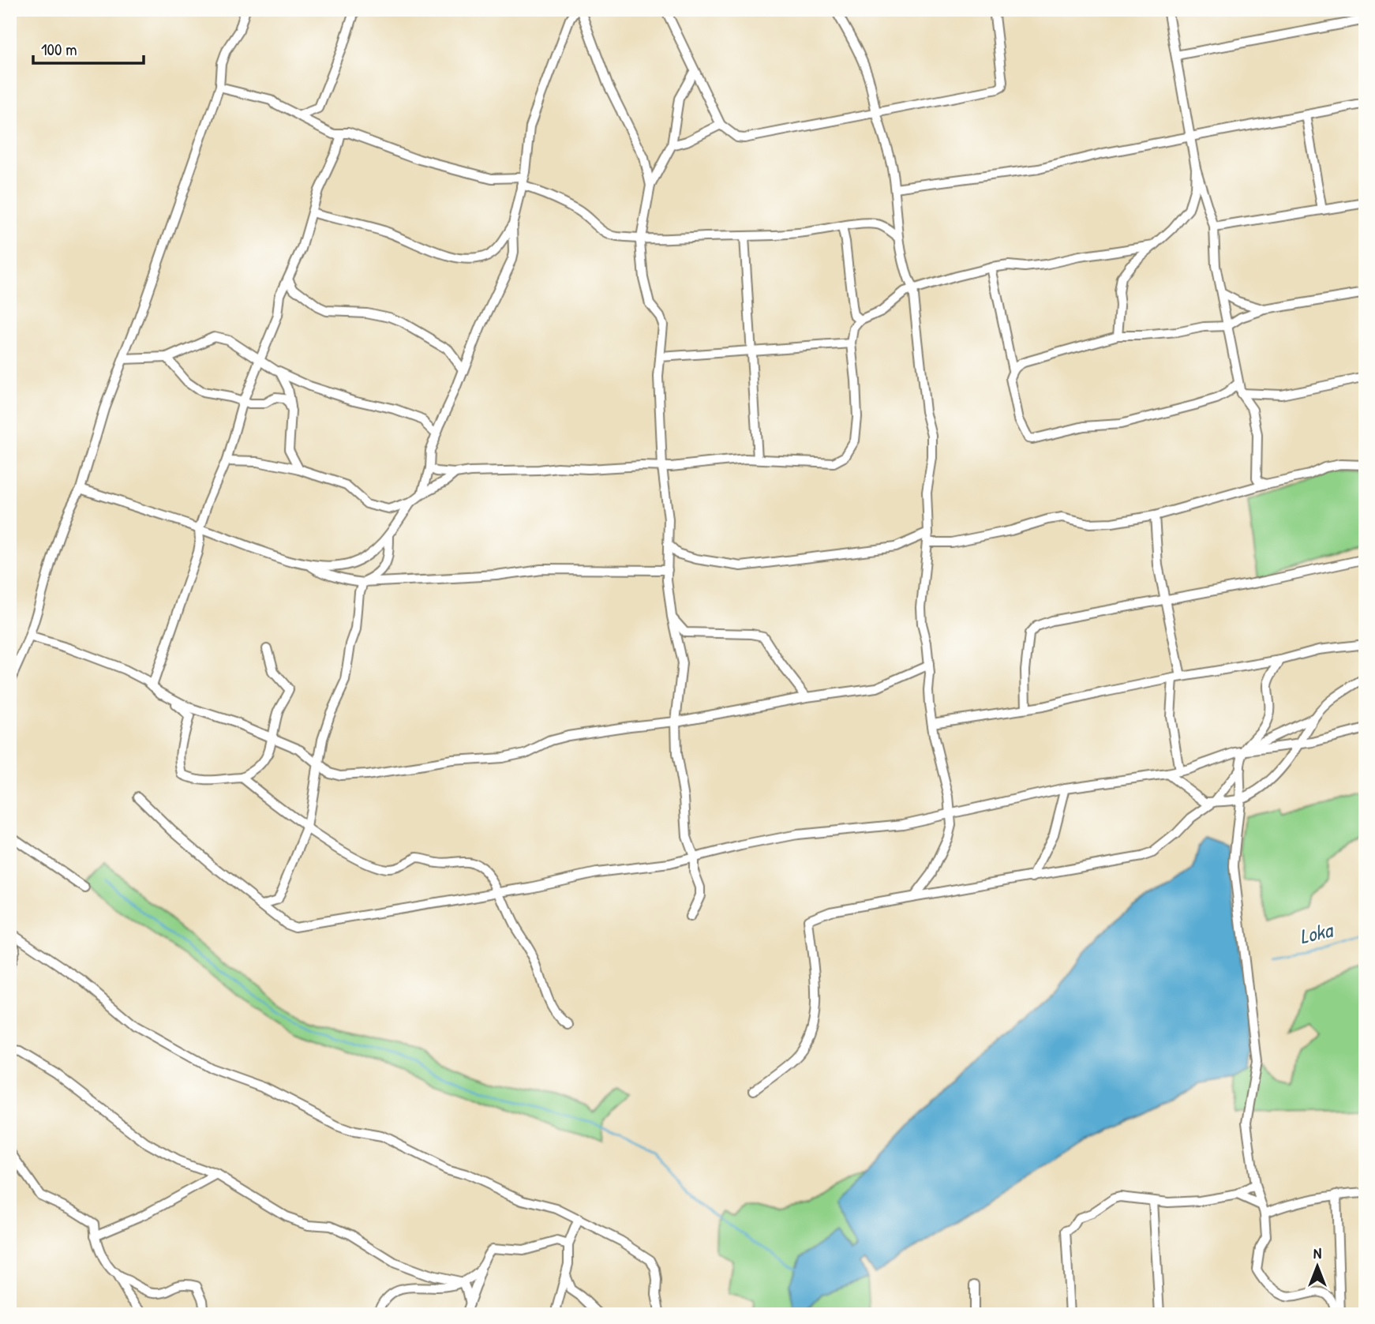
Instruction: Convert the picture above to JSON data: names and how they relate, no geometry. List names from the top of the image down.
{
  "water": ["Loka"],
  "scale_bar": "100 m",
  "north": "top"
}
